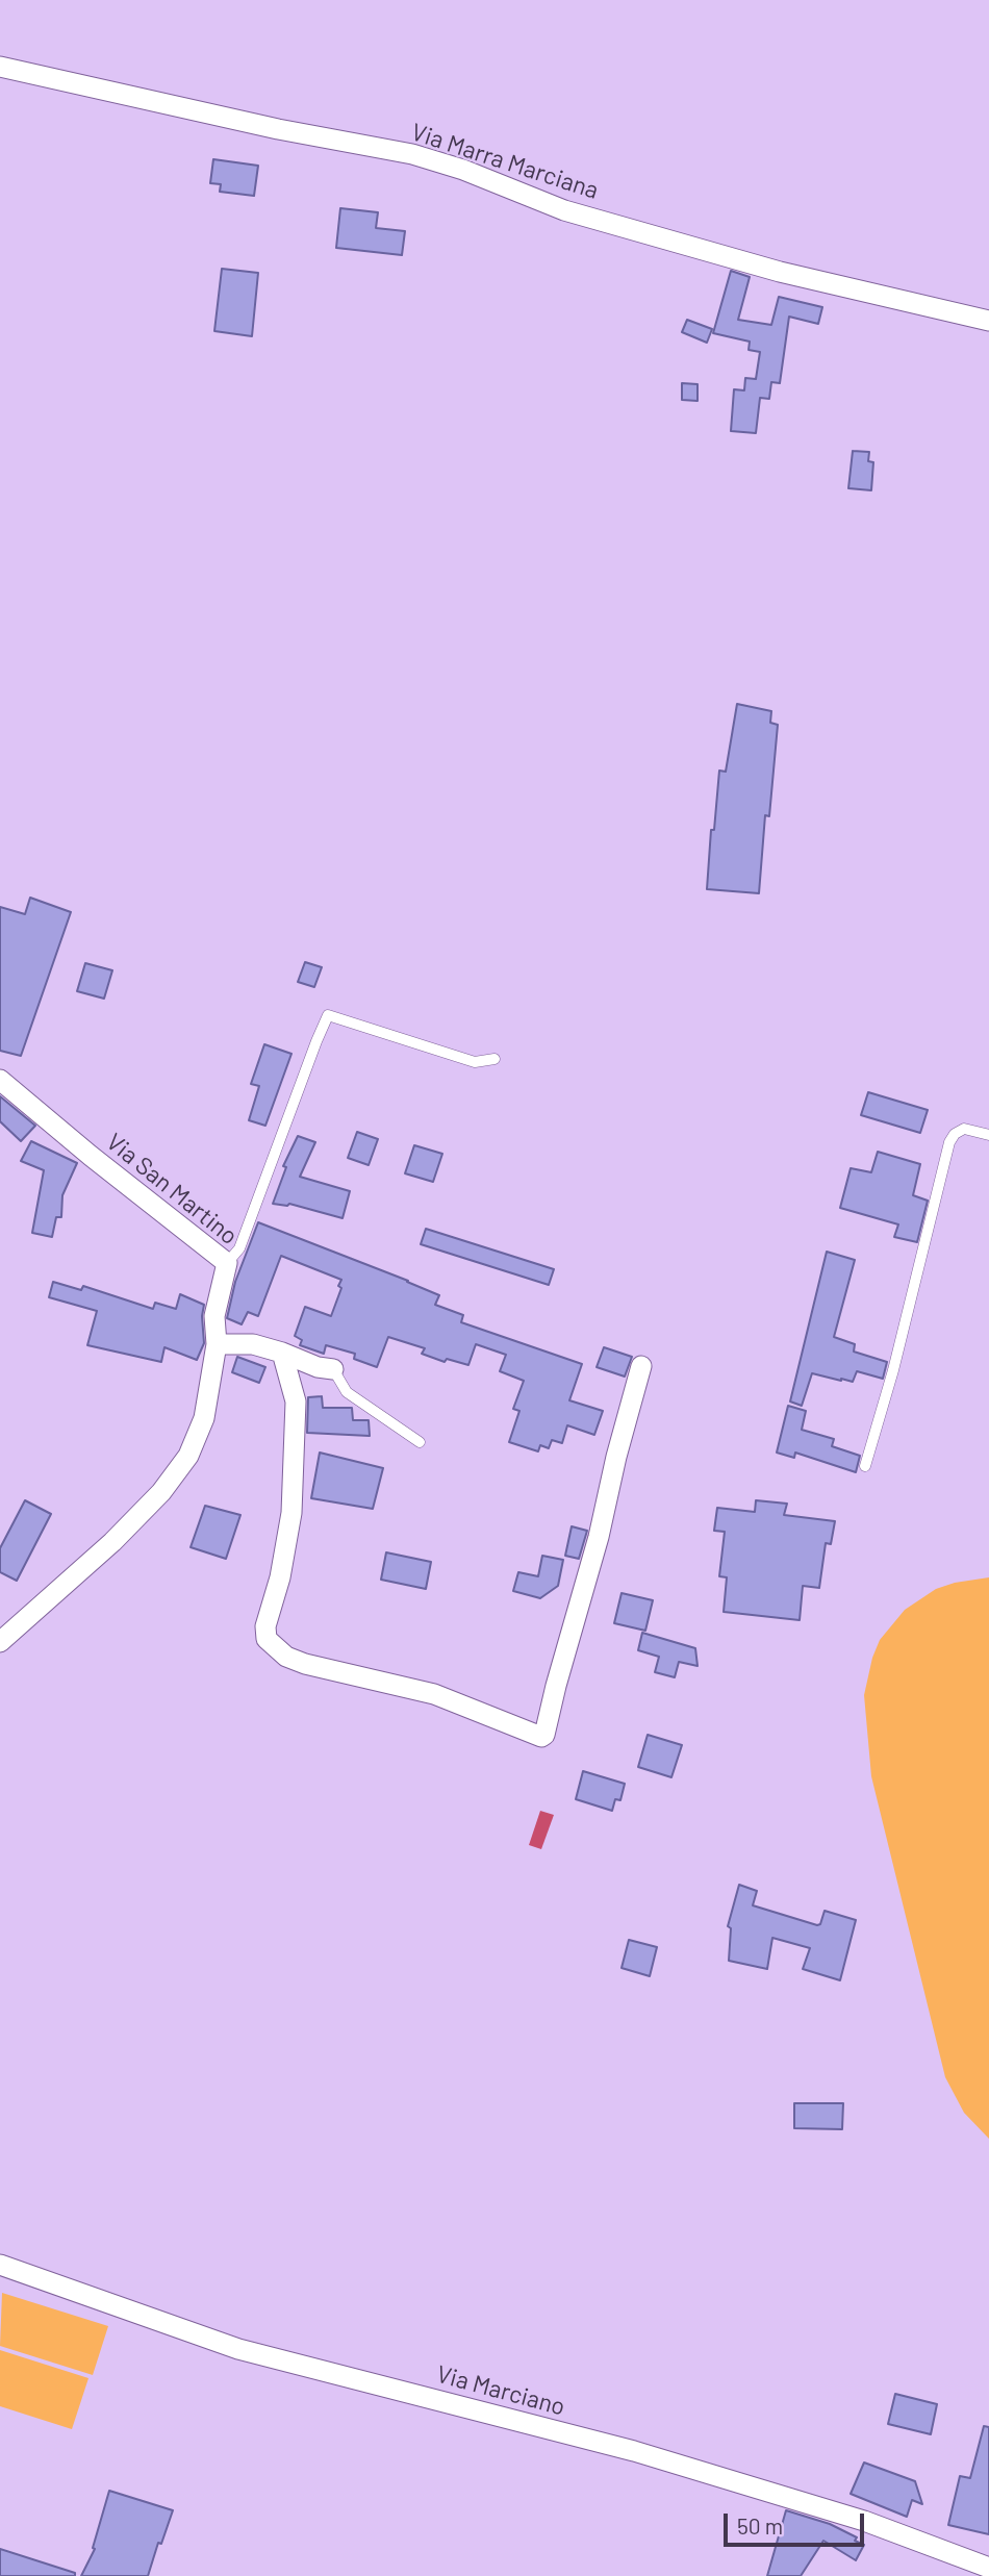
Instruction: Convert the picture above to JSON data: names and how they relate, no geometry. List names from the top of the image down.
{
  "streets": {
    "street": ["Via Marra Marciana", "Via San Martino", "Via Marciano"]
  },
  "scale_bar": "50 m"
}
